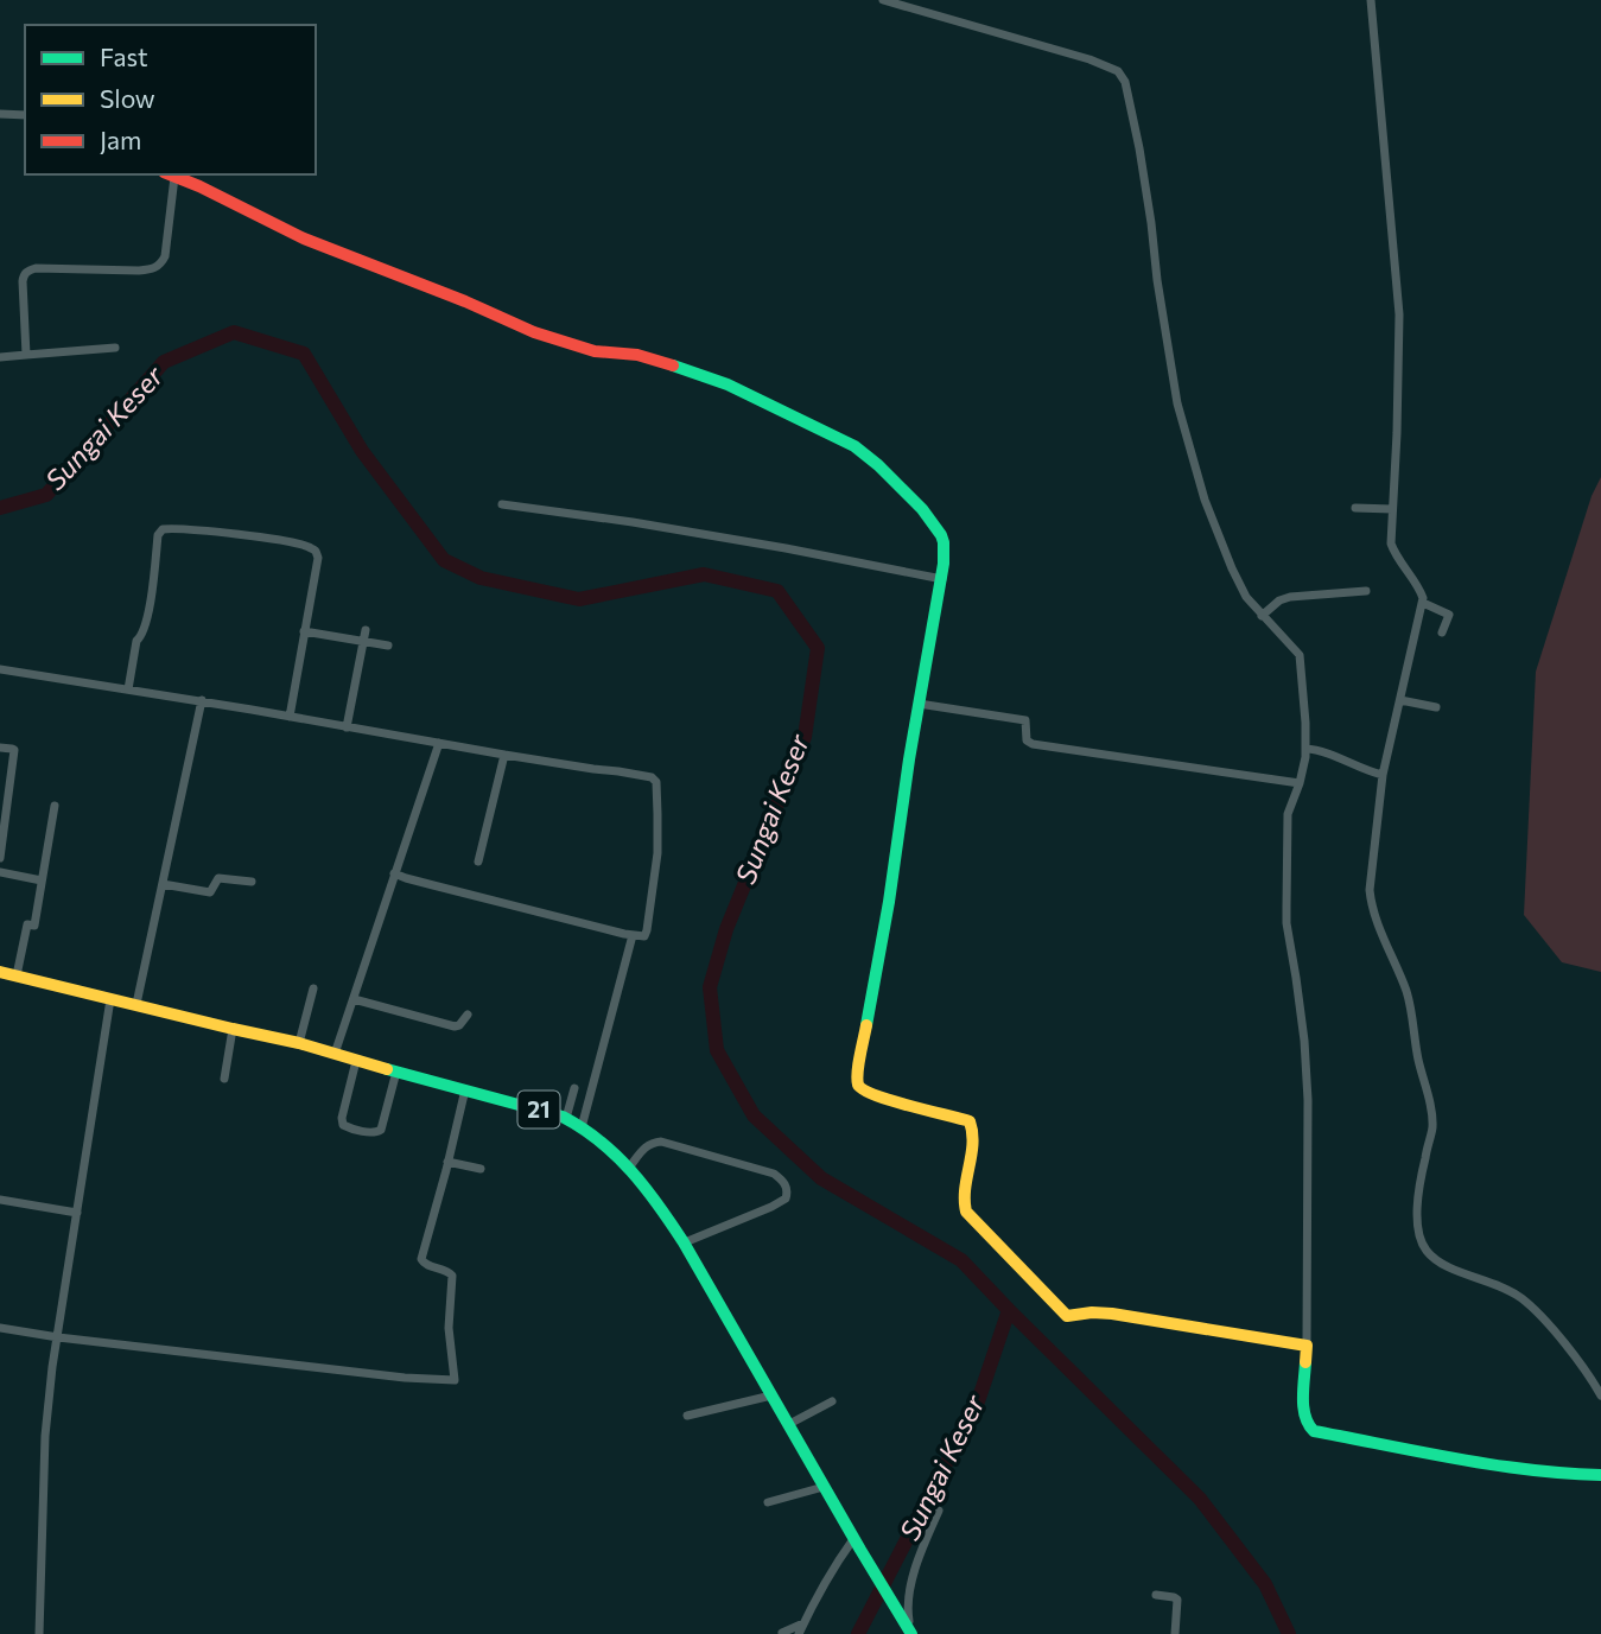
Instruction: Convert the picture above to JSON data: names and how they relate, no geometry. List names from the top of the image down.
{
  "streets": {
    "main road": ["21"]
  },
  "water": ["Sungai Keser"],
  "legend": ["Fast", "Slow", "Jam"]
}
